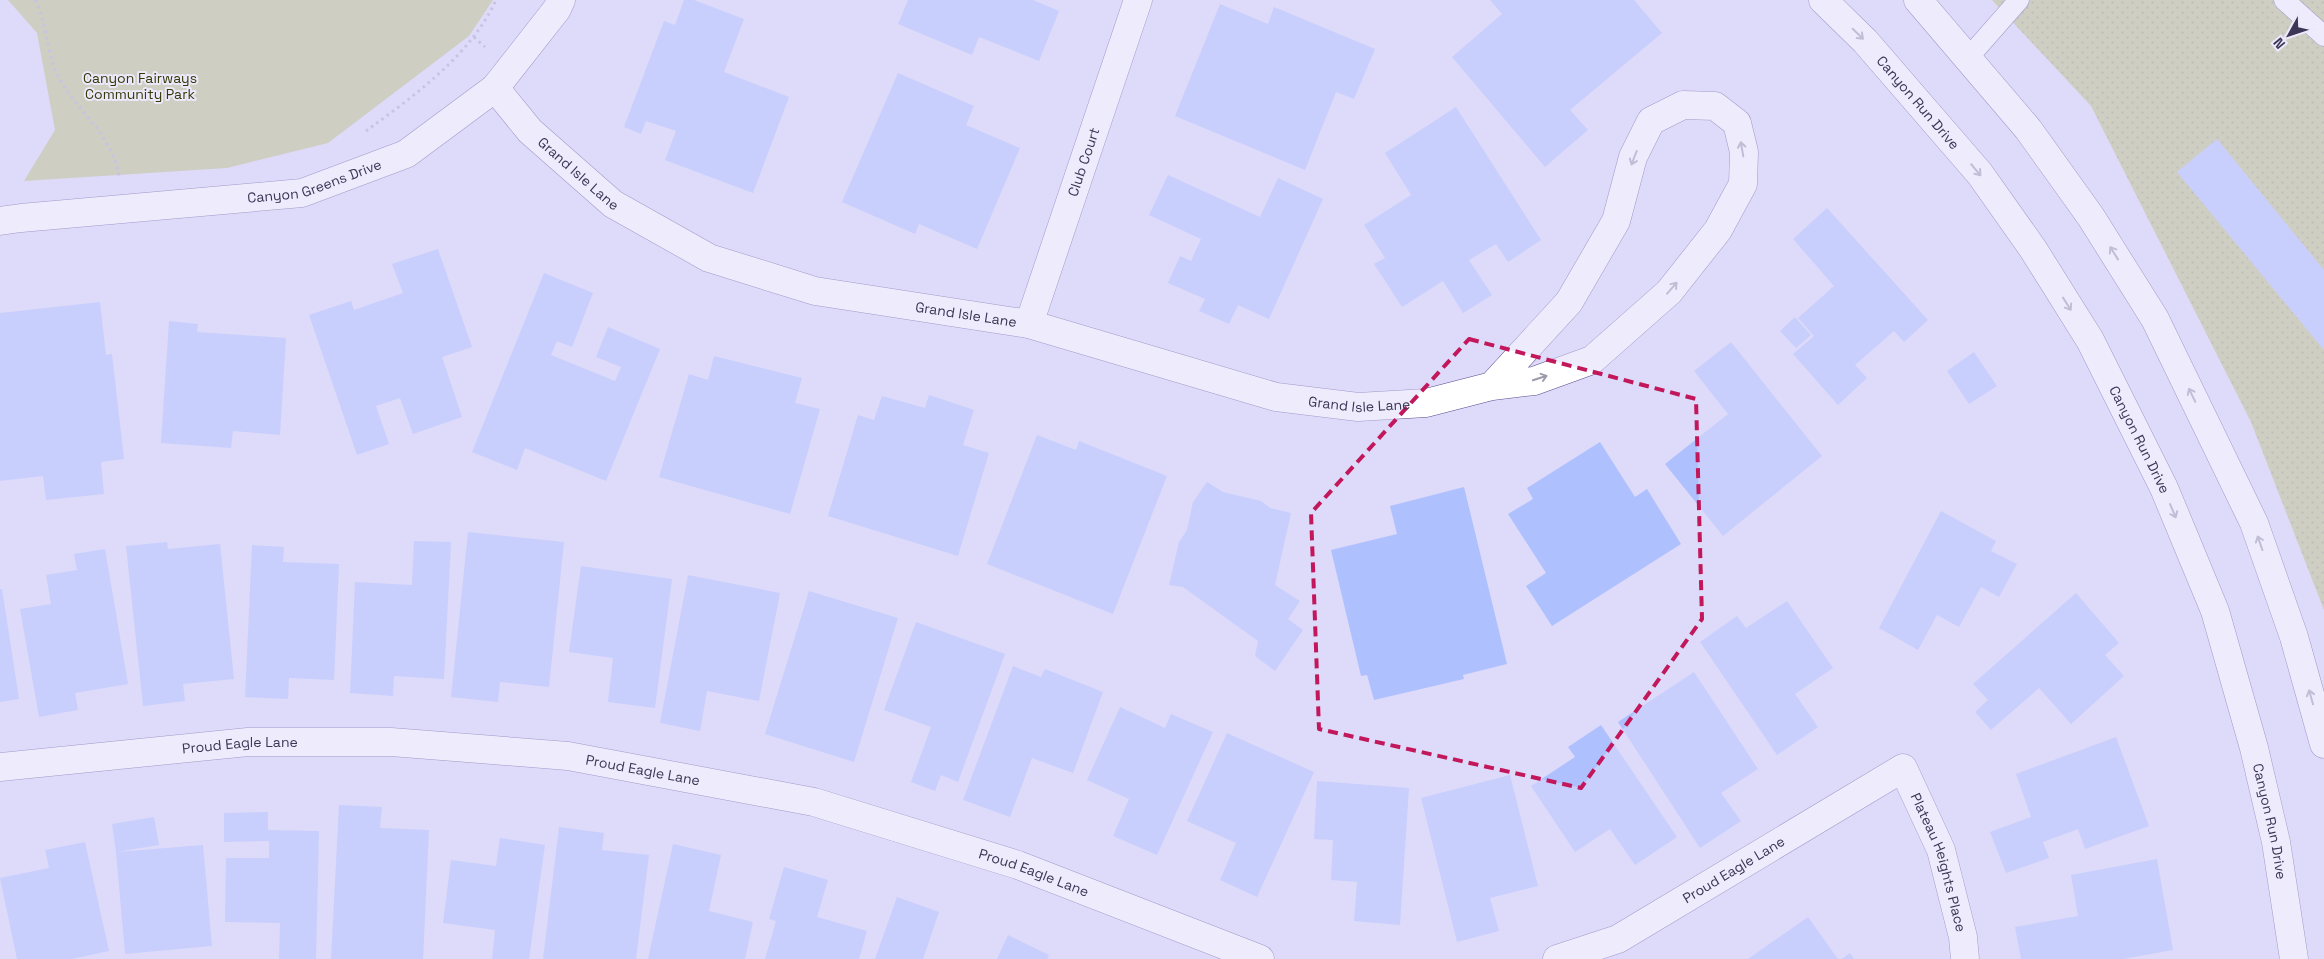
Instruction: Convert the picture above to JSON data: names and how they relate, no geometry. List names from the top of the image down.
{
  "streets": {
    "street": [
      "Canyon Run Drive",
      "Club Court",
      "Grand Isle Lane",
      "Canyon Greens Drive",
      "Proud Eagle Lane",
      "Plateau Heights Place"
    ]
  },
  "crossings": [
    ["Club Court", "Grand Isle Lane"],
    ["Grand Isle Lane", "Canyon Greens Drive"],
    ["Proud Eagle Lane", "Plateau Heights Place"]
  ],
  "parks": ["Canyon Fairways Community Park"],
  "north": "bottom left"
}
